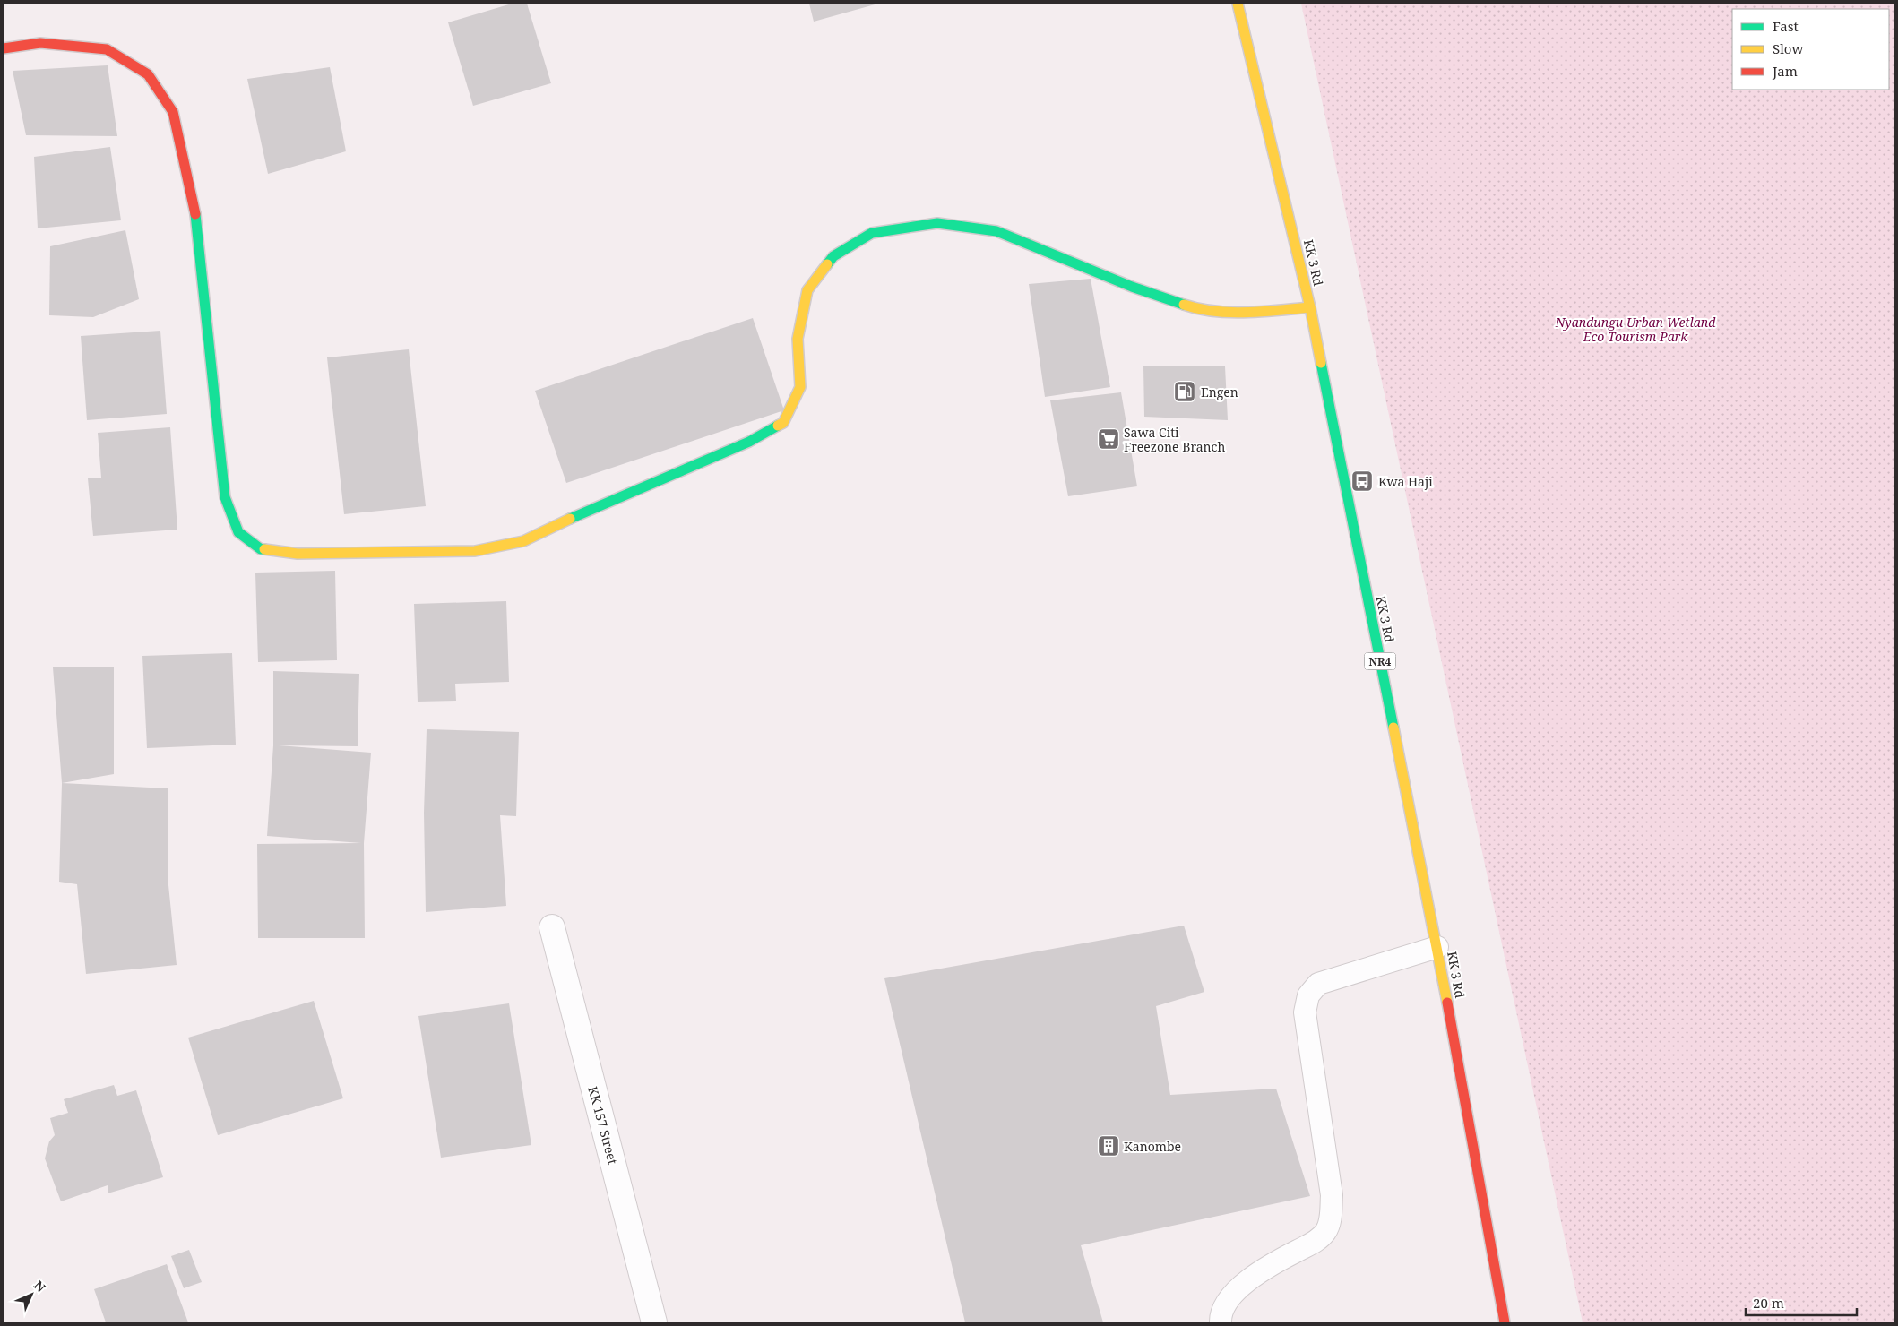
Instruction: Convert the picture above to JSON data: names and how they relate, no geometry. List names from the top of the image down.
{
  "streets": {
    "main road": ["KK 3 Rd", "NR4"],
    "street": ["KK 157 Street"]
  },
  "parks": ["Nyandungu Urban Wetland Eco Tourism Park"],
  "places": {
    "fuel station": ["Engen"],
    "supermarket": ["Sawa Citi Freezone Branch"],
    "bus stop": ["Kwa Haji"],
    "building": ["Kanombe"]
  },
  "legend": ["Fast", "Slow", "Jam"],
  "scale_bar": "20 m",
  "north": "top right"
}
